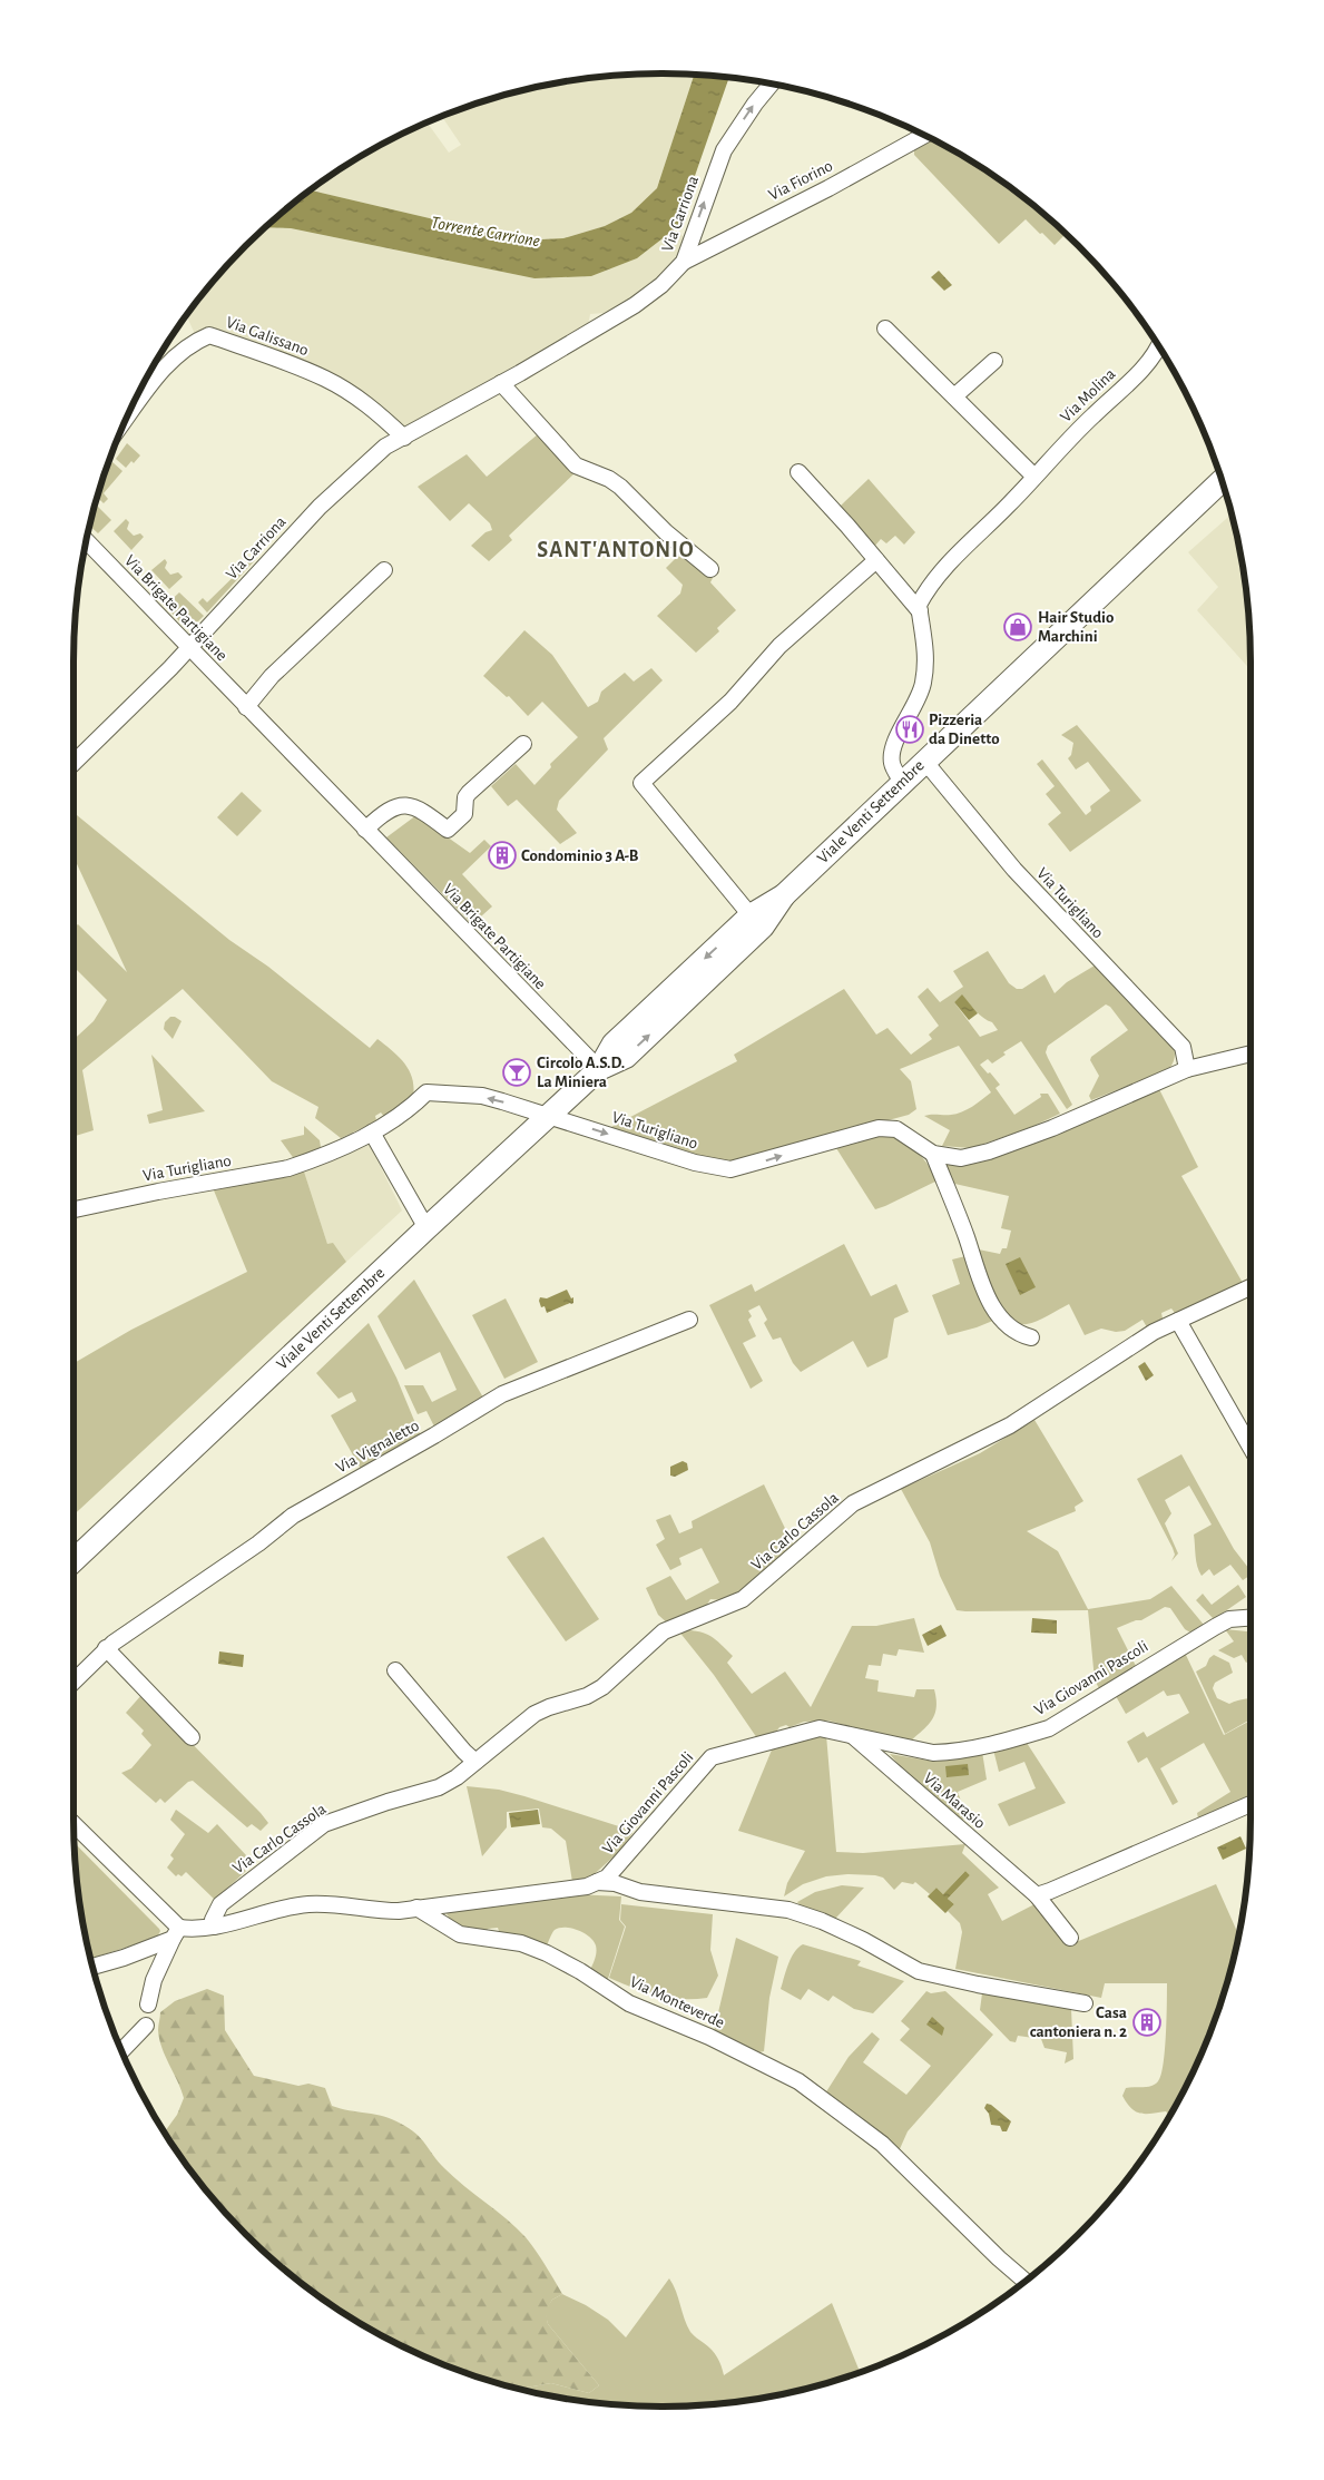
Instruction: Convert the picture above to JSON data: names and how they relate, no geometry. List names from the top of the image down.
{
  "streets": {
    "main road": ["Viale Venti Settembre"],
    "street": [
      "Via Fiorino",
      "Via Carriona",
      "Via Galissano",
      "Via Molina",
      "Via Brigate Partigiane",
      "Via Turigliano",
      "Via Vignaletto",
      "Via Carlo Cassola",
      "Via Giovanni Pascoli",
      "Via Marasio",
      "Via Monteverde"
    ]
  },
  "crossings": [
    ["Via Fiorino", "Via Carriona"],
    ["Via Carriona", "Via Galissano"],
    ["Via Carriona", "Via Brigate Partigiane"],
    ["Via Brigate Partigiane", "Viale Venti Settembre"],
    ["Viale Venti Settembre", "Via Turigliano"],
    ["Via Giovanni Pascoli", "Via Marasio"],
    ["Via Giovanni Pascoli", "Via Monteverde"]
  ],
  "districts": ["SANT'ANTONIO"],
  "water": ["Torrente Carrione"],
  "places": {
    "shop": ["Hair Studio Marchini"],
    "restaurant": ["Pizzeria da Dinetto"],
    "building": ["Condominio 3 A-B", "Casa cantoniera n. 2"],
    "bar": ["Circolo A.S.D. La Miniera"]
  }
}
